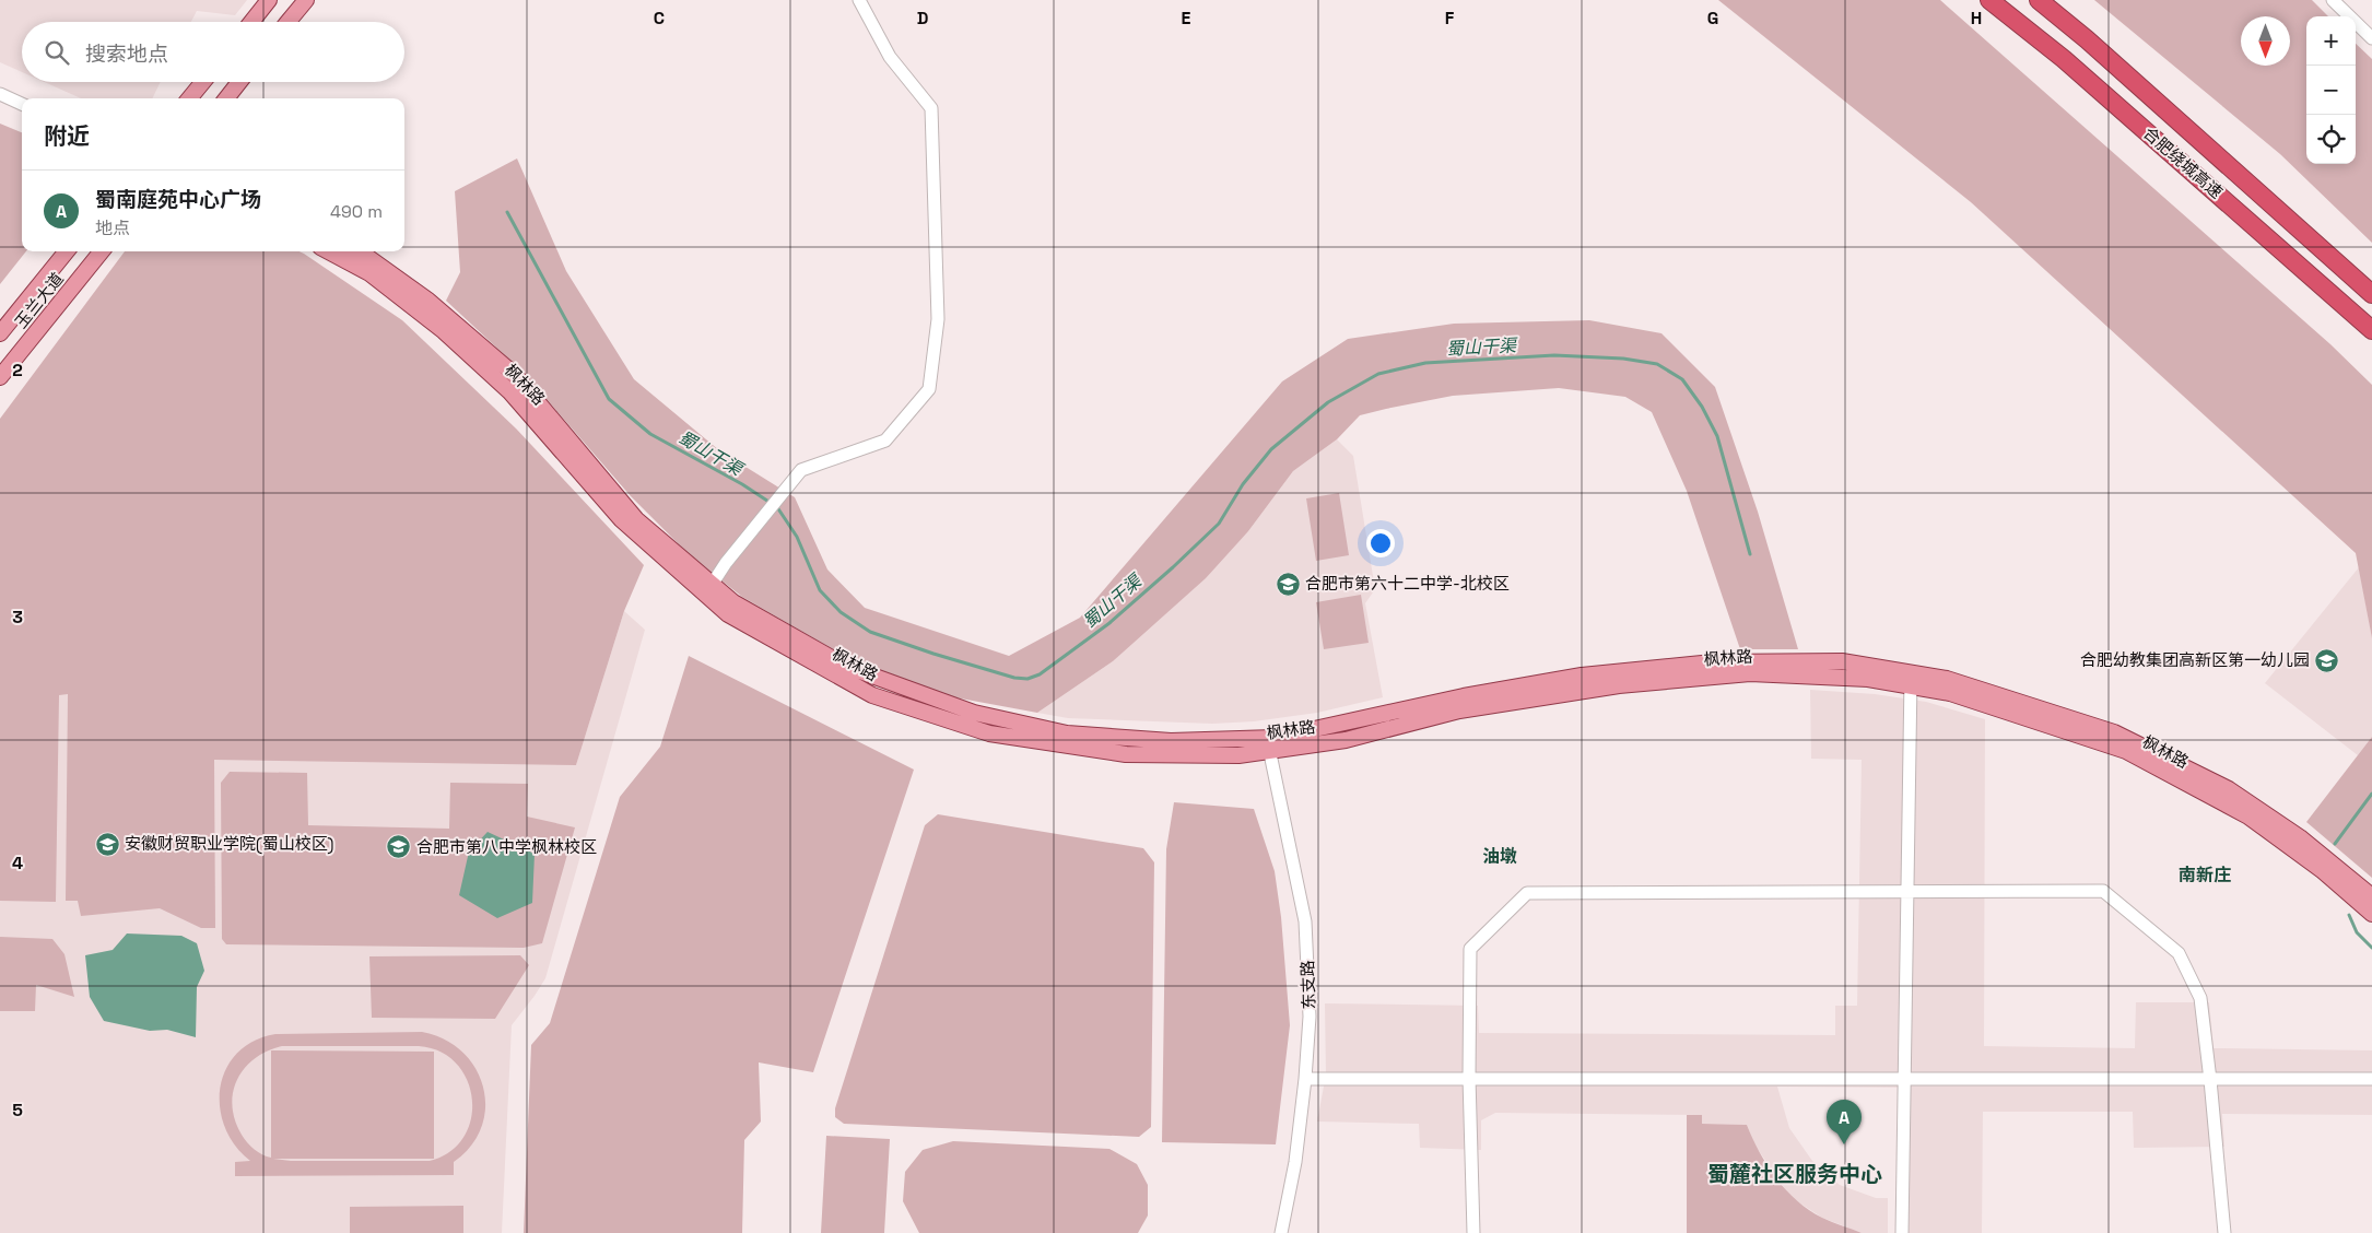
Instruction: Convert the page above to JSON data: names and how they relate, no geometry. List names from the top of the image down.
{
  "streets": {
    "highway": ["合肥绕城高速"],
    "main road": ["玉兰大道", "枫林路"],
    "street": ["东支路"]
  },
  "crossings": [
    ["枫林路", "东支路"]
  ],
  "districts": ["油墩", "南新庄", "蜀麓社区服务中心"],
  "water": ["蜀山干渠"],
  "places": {
    "school or university": [
      "合肥市第六十二中学-北校区",
      "合肥幼教集团高新区第一幼儿园",
      "安徽财贸职业学院(蜀山校区)",
      "合肥市第八中学枫林校区"
    ]
  },
  "north": "bottom",
  "page": {
    "map_buttons": ["+", "−"],
    "search": "搜索地点",
    "heading": "附近",
    "list": [
      {
        "mark": "A",
        "name": "蜀南庭苑中心广场",
        "note": "地点",
        "value": "490 m"
      }
    ],
    "pins": "A"
  },
  "grid": {
    "columns": [
      "C",
      "D",
      "E",
      "F",
      "G",
      "H"
    ],
    "rows": [
      "2",
      "3",
      "4",
      "5"
    ]
  }
}
